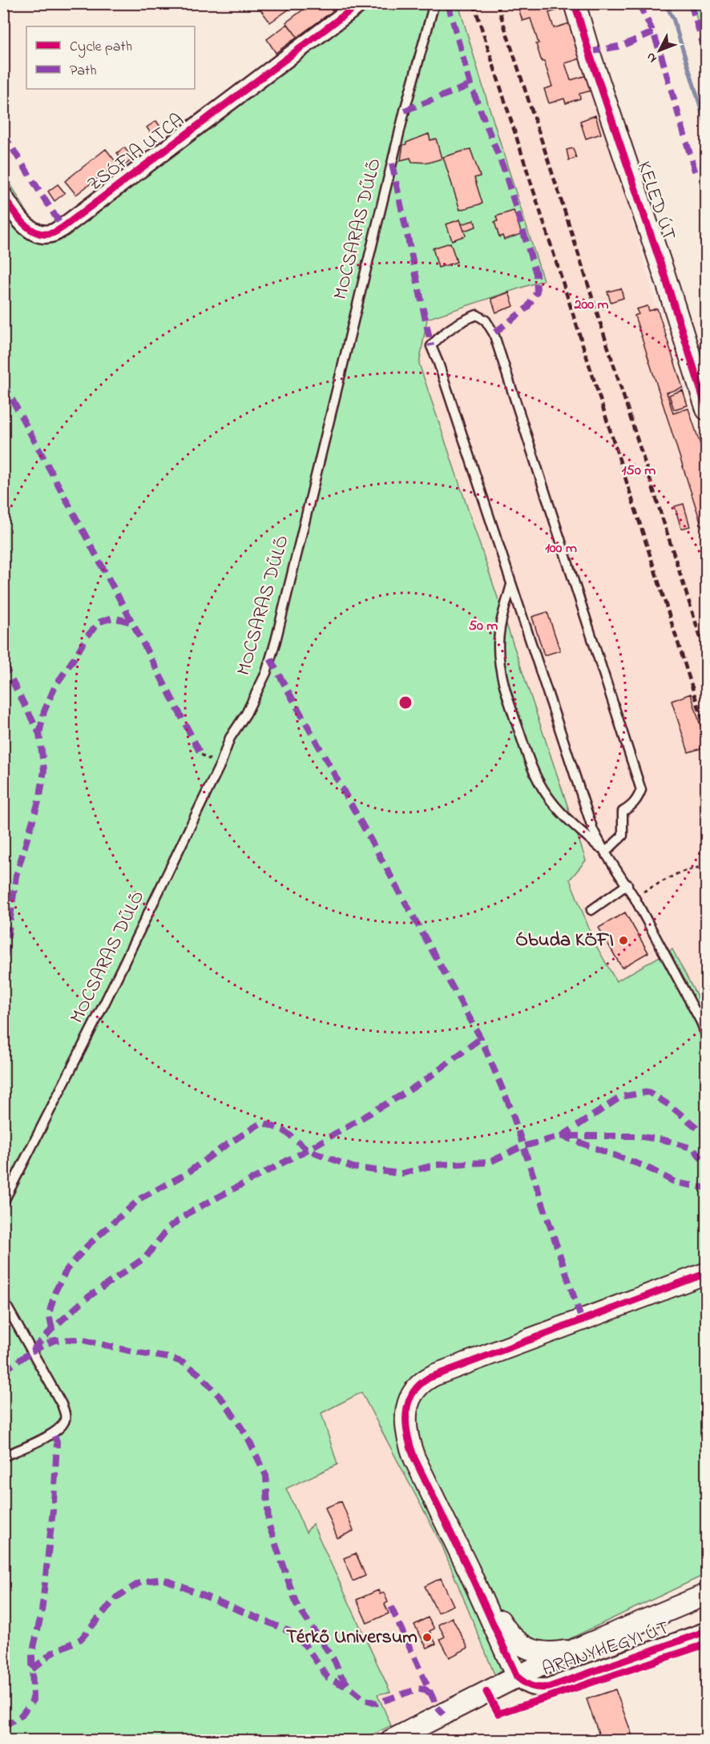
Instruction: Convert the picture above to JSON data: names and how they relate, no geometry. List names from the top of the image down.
{
  "streets": {
    "street": ["ZSÓFIA UTCA", "KELED ÚT", "ARANYHEGYI ÚT"],
    "lane": ["MOCSARAS DŰLŐ"]
  },
  "places": ["Óbuda KÖFI", "Térkő Universum"],
  "legend": ["Cycle path", "Path"],
  "north": "bottom left",
  "rings": [
    "200 m",
    "150 m",
    "100 m",
    "50 m"
  ]
}
